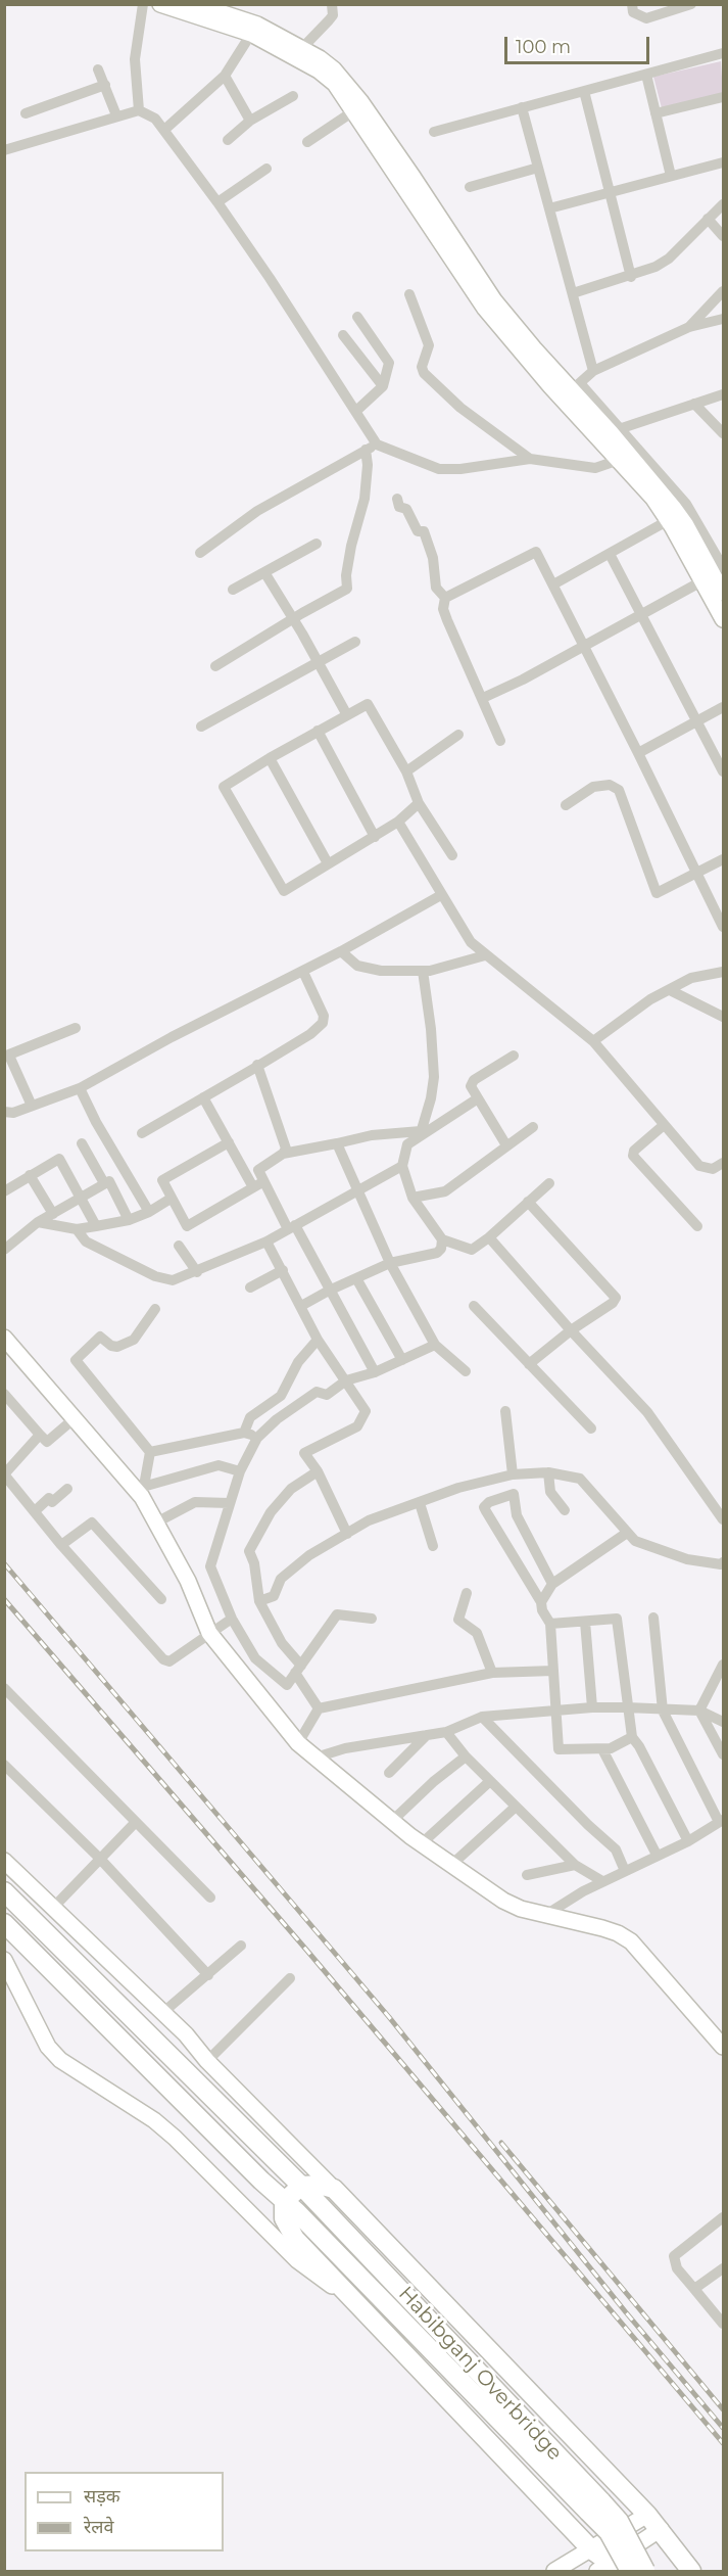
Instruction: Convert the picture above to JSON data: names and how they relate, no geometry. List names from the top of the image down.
{
  "streets": {
    "main road": ["Habibganj Overbridge"]
  },
  "legend": ["सड़क", "रेलवे"],
  "scale_bar": "100 m"
}
